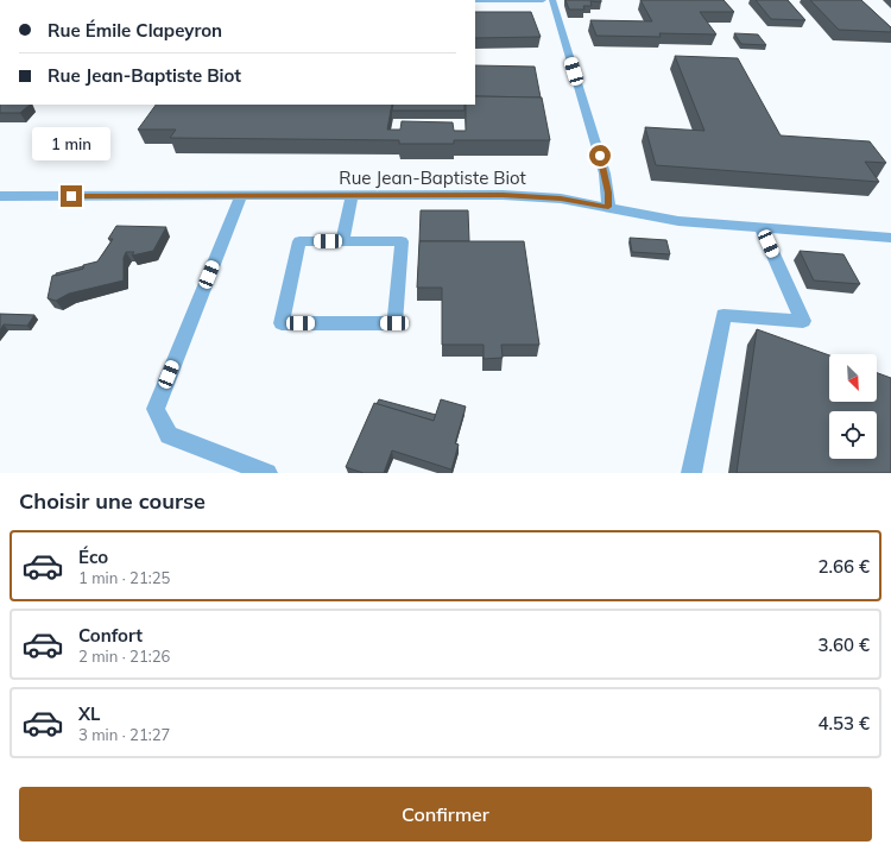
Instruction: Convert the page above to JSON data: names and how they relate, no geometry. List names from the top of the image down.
{
  "streets": {
    "street": ["Rue Jean-Baptiste Biot"]
  },
  "north": "bottom right",
  "page": {
    "banner": ["Rue Émile Clapeyron", "Rue Jean-Baptiste Biot"],
    "bubble": "1 min",
    "heading": "Choisir une course",
    "list": [
      {
        "name": "Éco",
        "note": "1 min · 21:25",
        "value": "2.66 €"
      },
      {
        "name": "Confort",
        "note": "2 min · 21:26",
        "value": "3.60 €"
      },
      {
        "name": "XL",
        "note": "3 min · 21:27",
        "value": "4.53 €"
      }
    ],
    "buttons": "Confirmer"
  }
}
